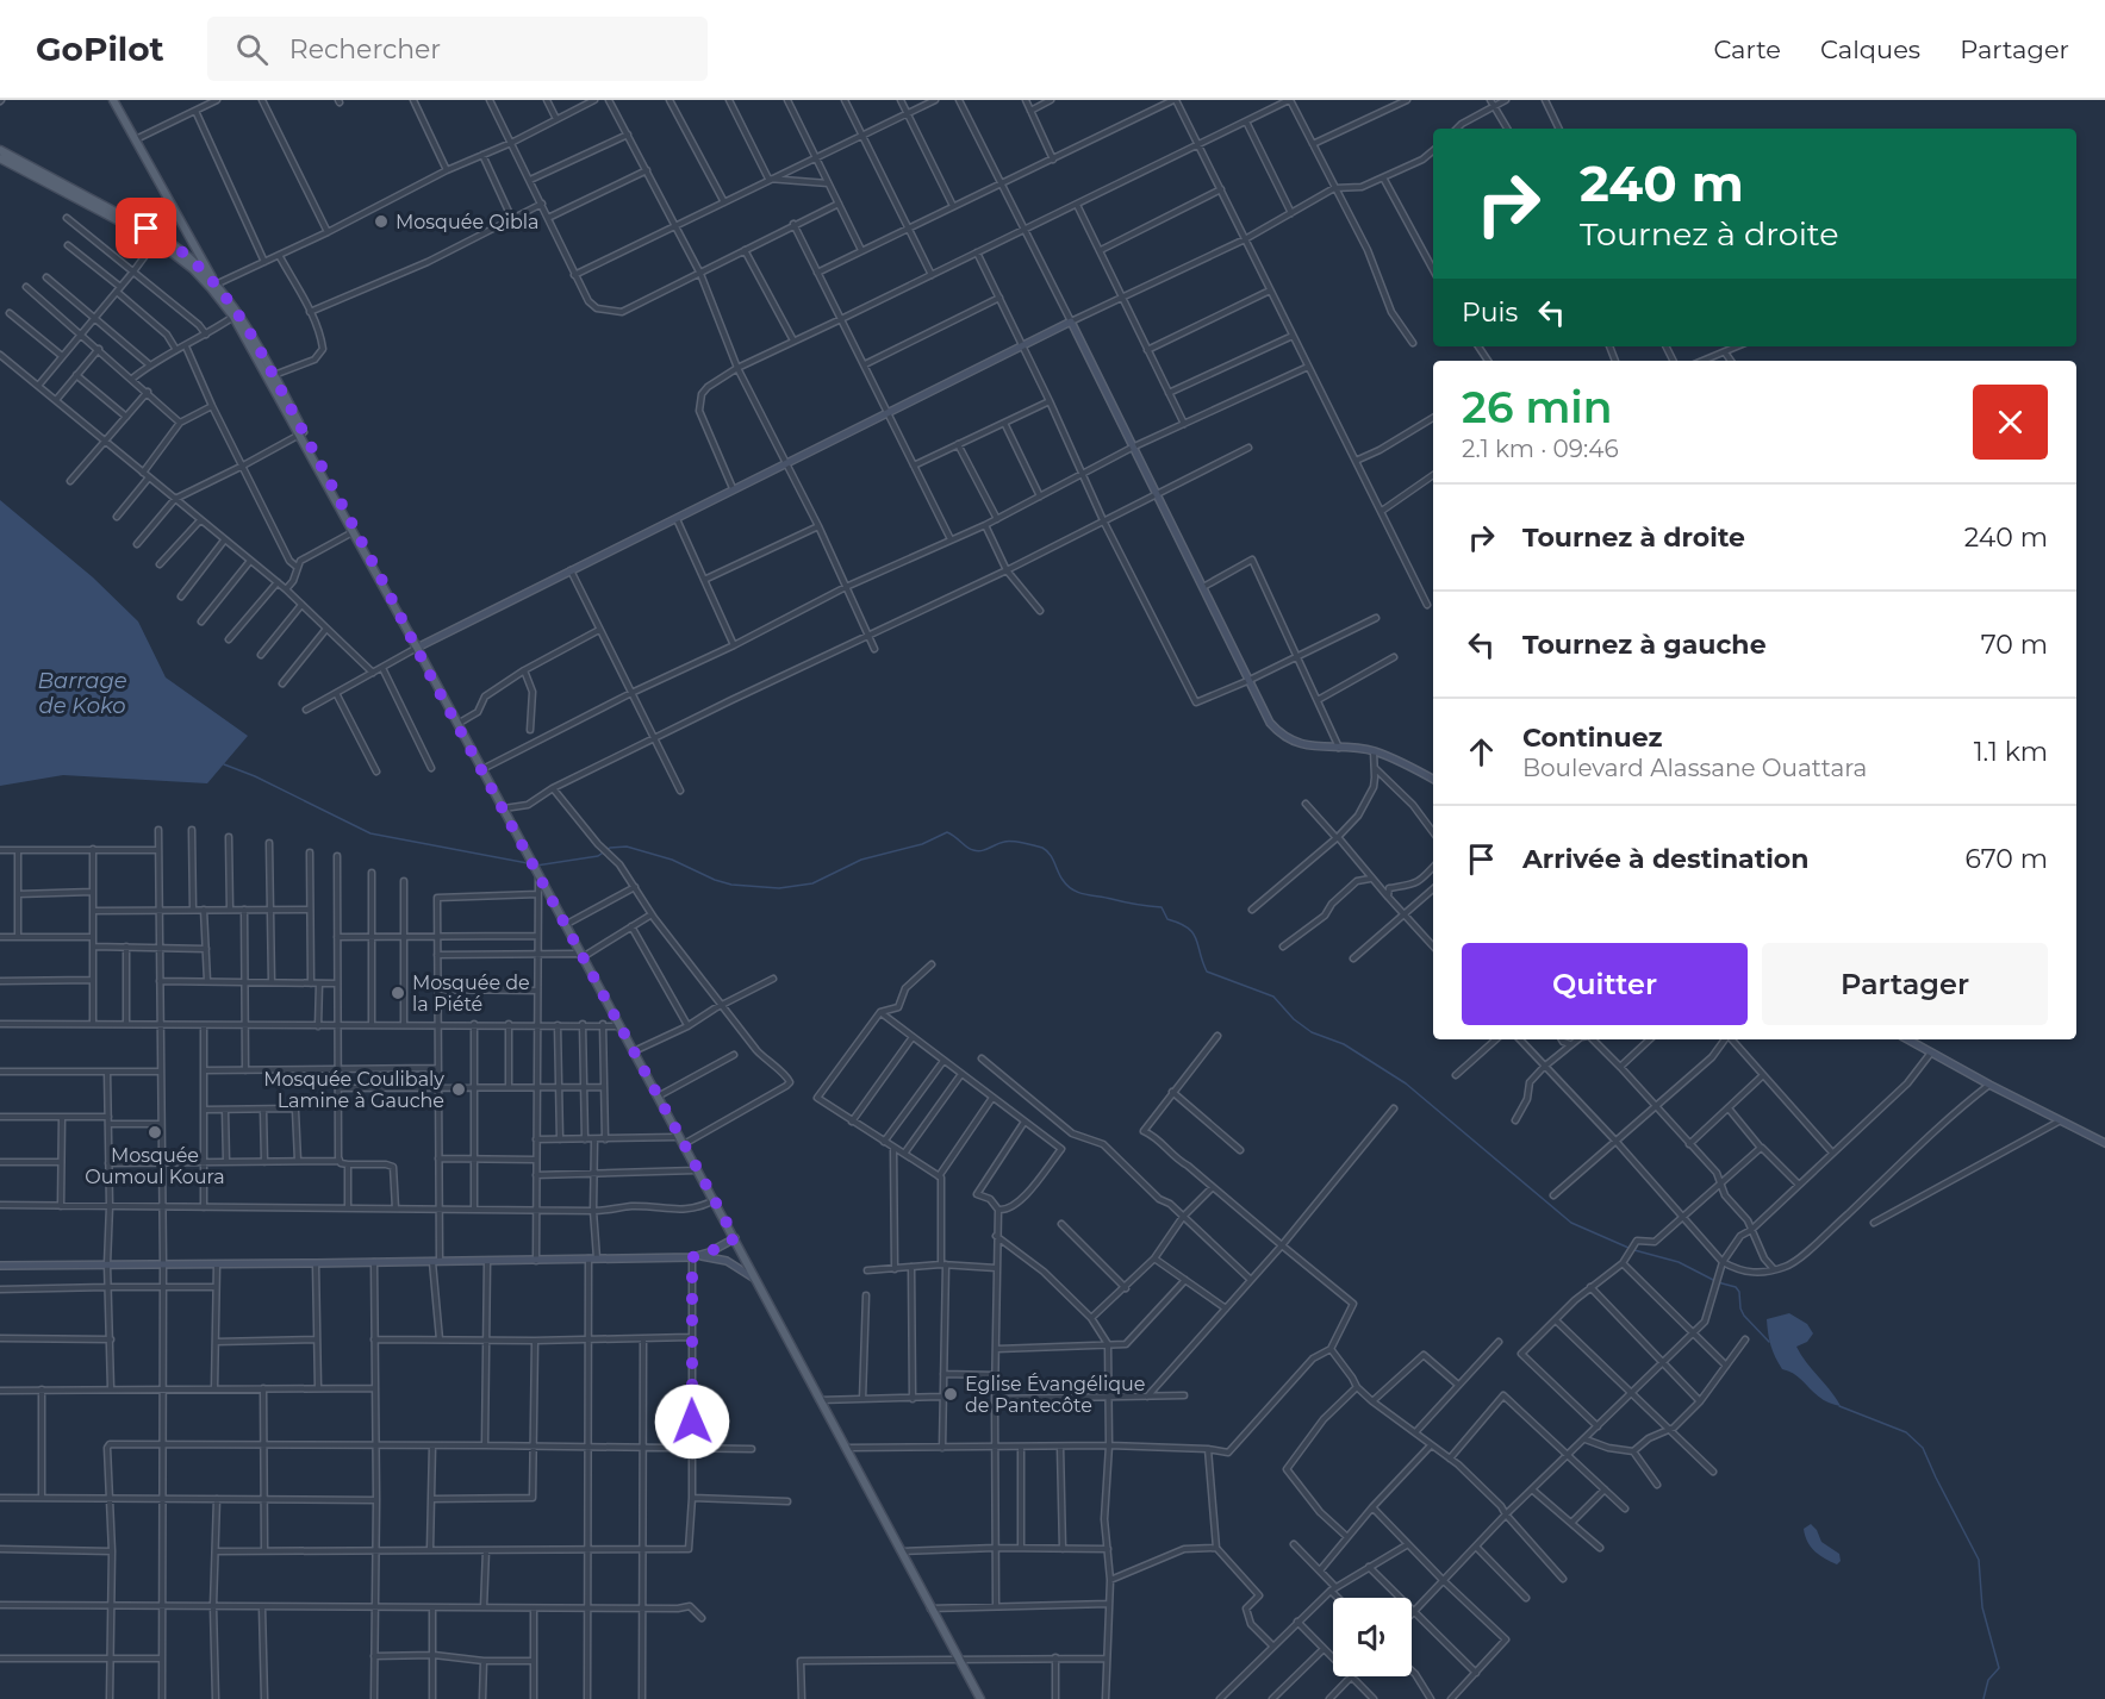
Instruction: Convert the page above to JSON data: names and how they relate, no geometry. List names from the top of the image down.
{
  "water": ["Barrage de Koko"],
  "places": [
    "Mosquée Qibla",
    "Mosquée de la Piété",
    "Mosquée Coulibaly Lamine à Gauche",
    "Mosquée Oumoul Koura",
    "Eglise Évangélique de Pantecôte"
  ],
  "page": {
    "header": "GoPilot",
    "search": "Rechercher",
    "nav": ["Carte", "Calques", "Partager"],
    "turn": ["240 m", "Tournez à droite"],
    "then": "Puis",
    "heading": ["26 min", "2.1 km · 09:46"],
    "list": [
      {
        "name": "Tournez à droite",
        "value": "240 m"
      },
      {
        "name": "Tournez à gauche",
        "value": "70 m"
      },
      {
        "name": "Continuez",
        "note": "Boulevard Alassane Ouattara",
        "value": "1.1 km"
      },
      {
        "name": "Arrivée à destination",
        "value": "670 m"
      }
    ],
    "buttons": ["Quitter", "Partager"]
  }
}
